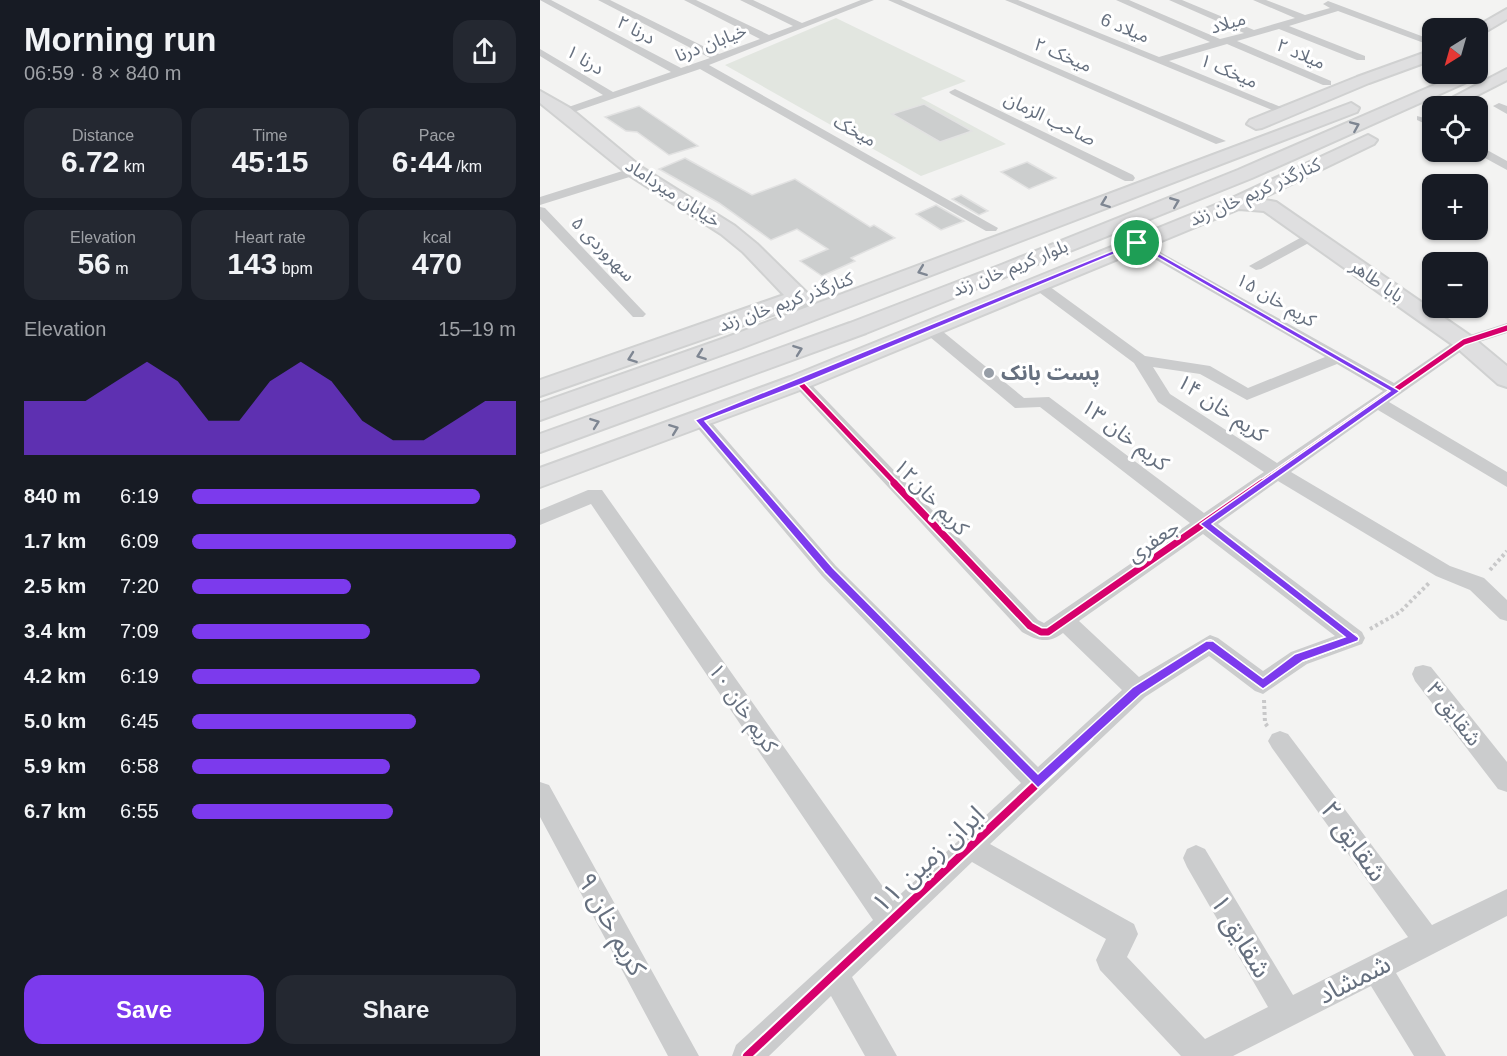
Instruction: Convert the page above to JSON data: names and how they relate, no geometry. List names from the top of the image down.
{
  "streets": {
    "main road": [
      "کنارگذر کریم خان زند",
      "خیابان میرداماد",
      "بلوار کریم خان زند",
      "بابا طاهر"
    ],
    "street": [
      "میلاد",
      "میلاد 6",
      "درنا ۲",
      "خیابان درنا",
      "میلاد ۲",
      "میخک ۲",
      "درنا ۱",
      "میخک ۱",
      "صاحب الزمان",
      "میخک",
      "سهروردی ۵",
      "کریم خان ۱۵",
      "کریم خان ۱۴",
      "کریم خان ۱۳",
      "کریم خان۱۲",
      "جعفری",
      "کریم خان ۱۰",
      "شقایق ۳",
      "شقایق ۲",
      "ایران زمین ۱۱",
      "کریم خان ۹",
      "شقایق ۱",
      "شمشاد"
    ]
  },
  "crossings": [
    ["میلاد", "میلاد 6"],
    ["میلاد", "میلاد ۲"],
    ["میلاد", "میخک ۱"],
    ["میلاد 6", "میخک ۱"],
    ["درنا ۲", "خیابان درنا"],
    ["خیابان درنا", "درنا ۱"],
    ["خیابان درنا", "میخک"],
    ["خیابان درنا", "خیابان میرداماد"],
    ["میخک ۲", "کنارگذر کریم خان زند"],
    ["میخک ۱", "کنارگذر کریم خان زند"],
    ["صاحب الزمان", "کنارگذر کریم خان زند"],
    ["میخک", "کنارگذر کریم خان زند"],
    ["کنارگذر کریم خان زند", "خیابان میرداماد"],
    ["کنارگذر کریم خان زند", "بلوار کریم خان زند"],
    ["کنارگذر کریم خان زند", "بابا طاهر"],
    ["کنارگذر کریم خان زند", "کریم خان ۱۵"],
    ["کنارگذر کریم خان زند", "کریم خان ۱۴"],
    ["کنارگذر کریم خان زند", "کریم خان ۱۳"],
    ["کنارگذر کریم خان زند", "کریم خان۱۲"],
    ["بابا طاهر", "جعفری"],
    ["کریم خان ۱۵", "جعفری"],
    ["کریم خان ۱۴", "جعفری"],
    ["کریم خان ۱۳", "جعفری"],
    ["کریم خان۱۲", "جعفری"],
    ["کریم خان ۱۰", "ایران زمین ۱۱"],
    ["شقایق ۲", "شمشاد"],
    ["شقایق ۱", "شمشاد"]
  ],
  "places": ["پست بانک"],
  "north": "bottom left",
  "page": {
    "heading": ["Morning run", "06:59 · 8 × 840 m"],
    "map_buttons": ["+", "−"],
    "stats": [
      ["Distance", "6.72 km"],
      ["Time", "45:15"],
      ["Pace", "6:44 /km"],
      ["Elevation", "56 m"],
      ["Heart rate", "143 bpm"],
      ["kcal", "470"]
    ],
    "chart": ["Elevation", "15–19 m"],
    "list": [
      {
        "name": "840 m",
        "note": "6:19"
      },
      {
        "name": "1.7 km",
        "note": "6:09"
      },
      {
        "name": "2.5 km",
        "note": "7:20"
      },
      {
        "name": "3.4 km",
        "note": "7:09"
      },
      {
        "name": "4.2 km",
        "note": "6:19"
      },
      {
        "name": "5.0 km",
        "note": "6:45"
      },
      {
        "name": "5.9 km",
        "note": "6:58"
      },
      {
        "name": "6.7 km",
        "note": "6:55"
      }
    ],
    "buttons": ["Save", "Share"]
  }
}
